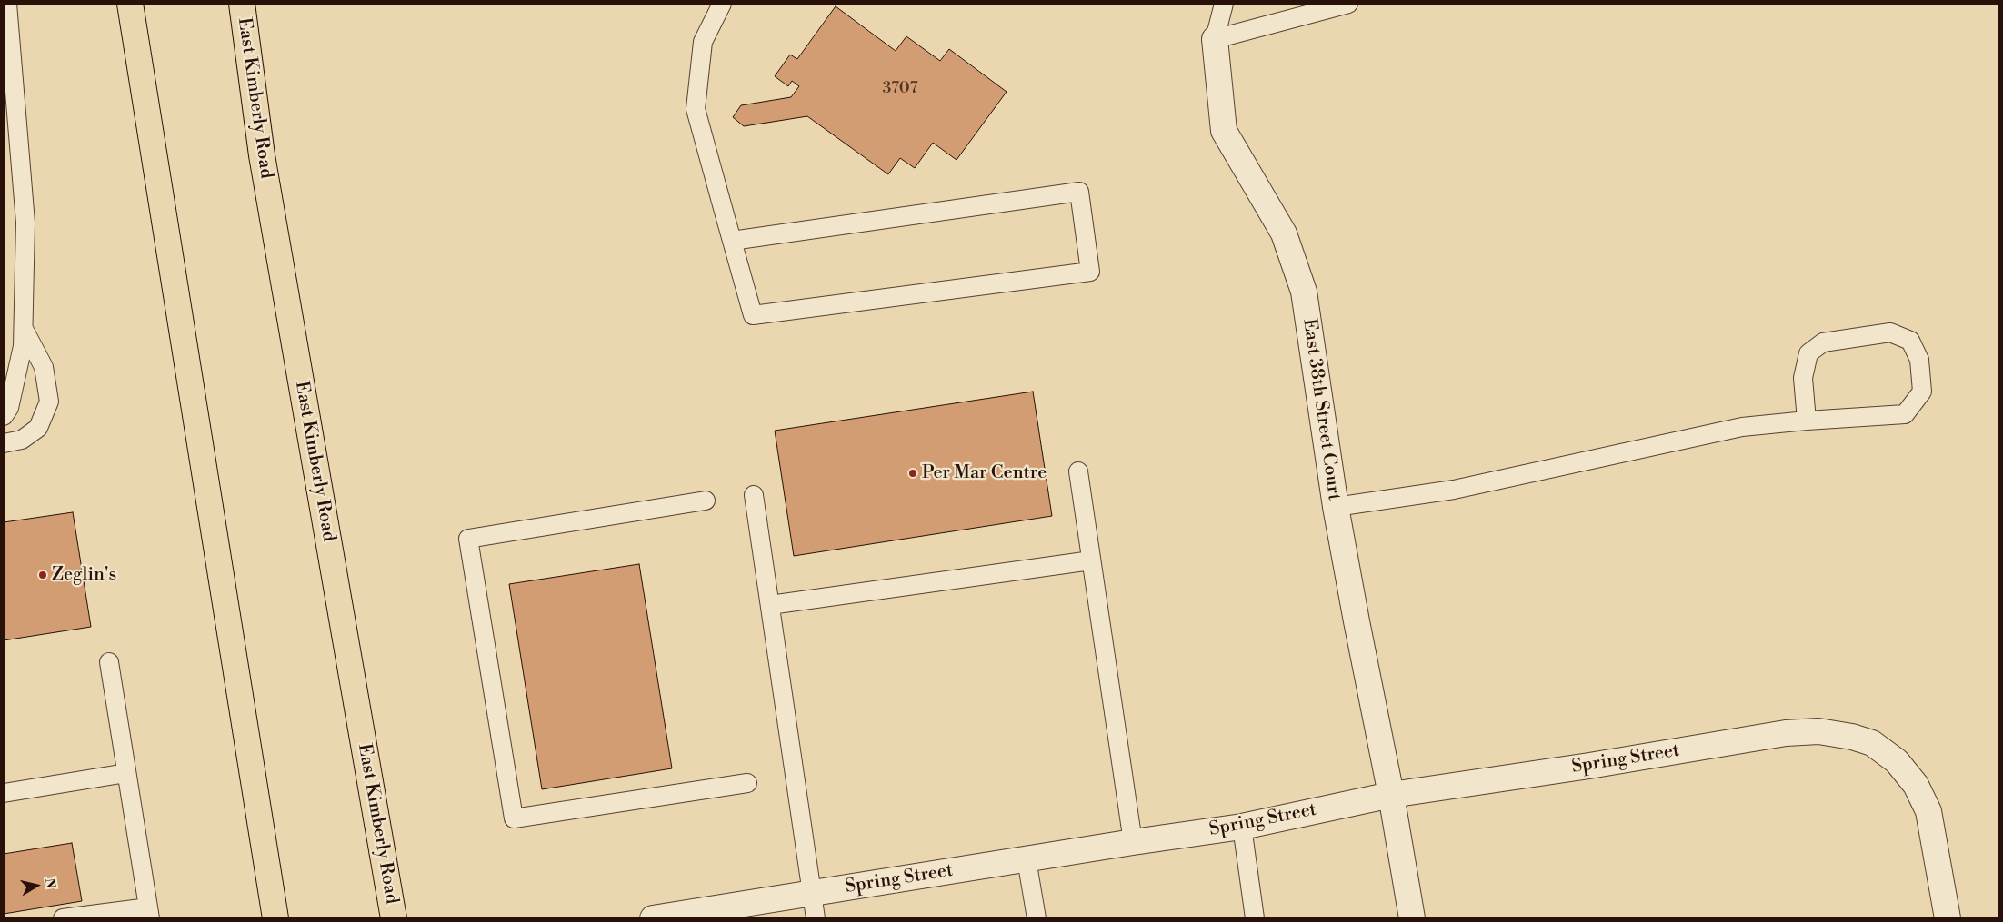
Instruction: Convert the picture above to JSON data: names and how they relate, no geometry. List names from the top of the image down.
{
  "streets": {
    "main road": ["East Kimberly Road"],
    "street": ["East 38th Street Court", "Spring Street"]
  },
  "crossings": [
    ["East 38th Street Court", "Spring Street"]
  ],
  "places": ["Per Mar Centre", "Zeglin's"],
  "house_numbers": ["3707"],
  "north": "right"
}
